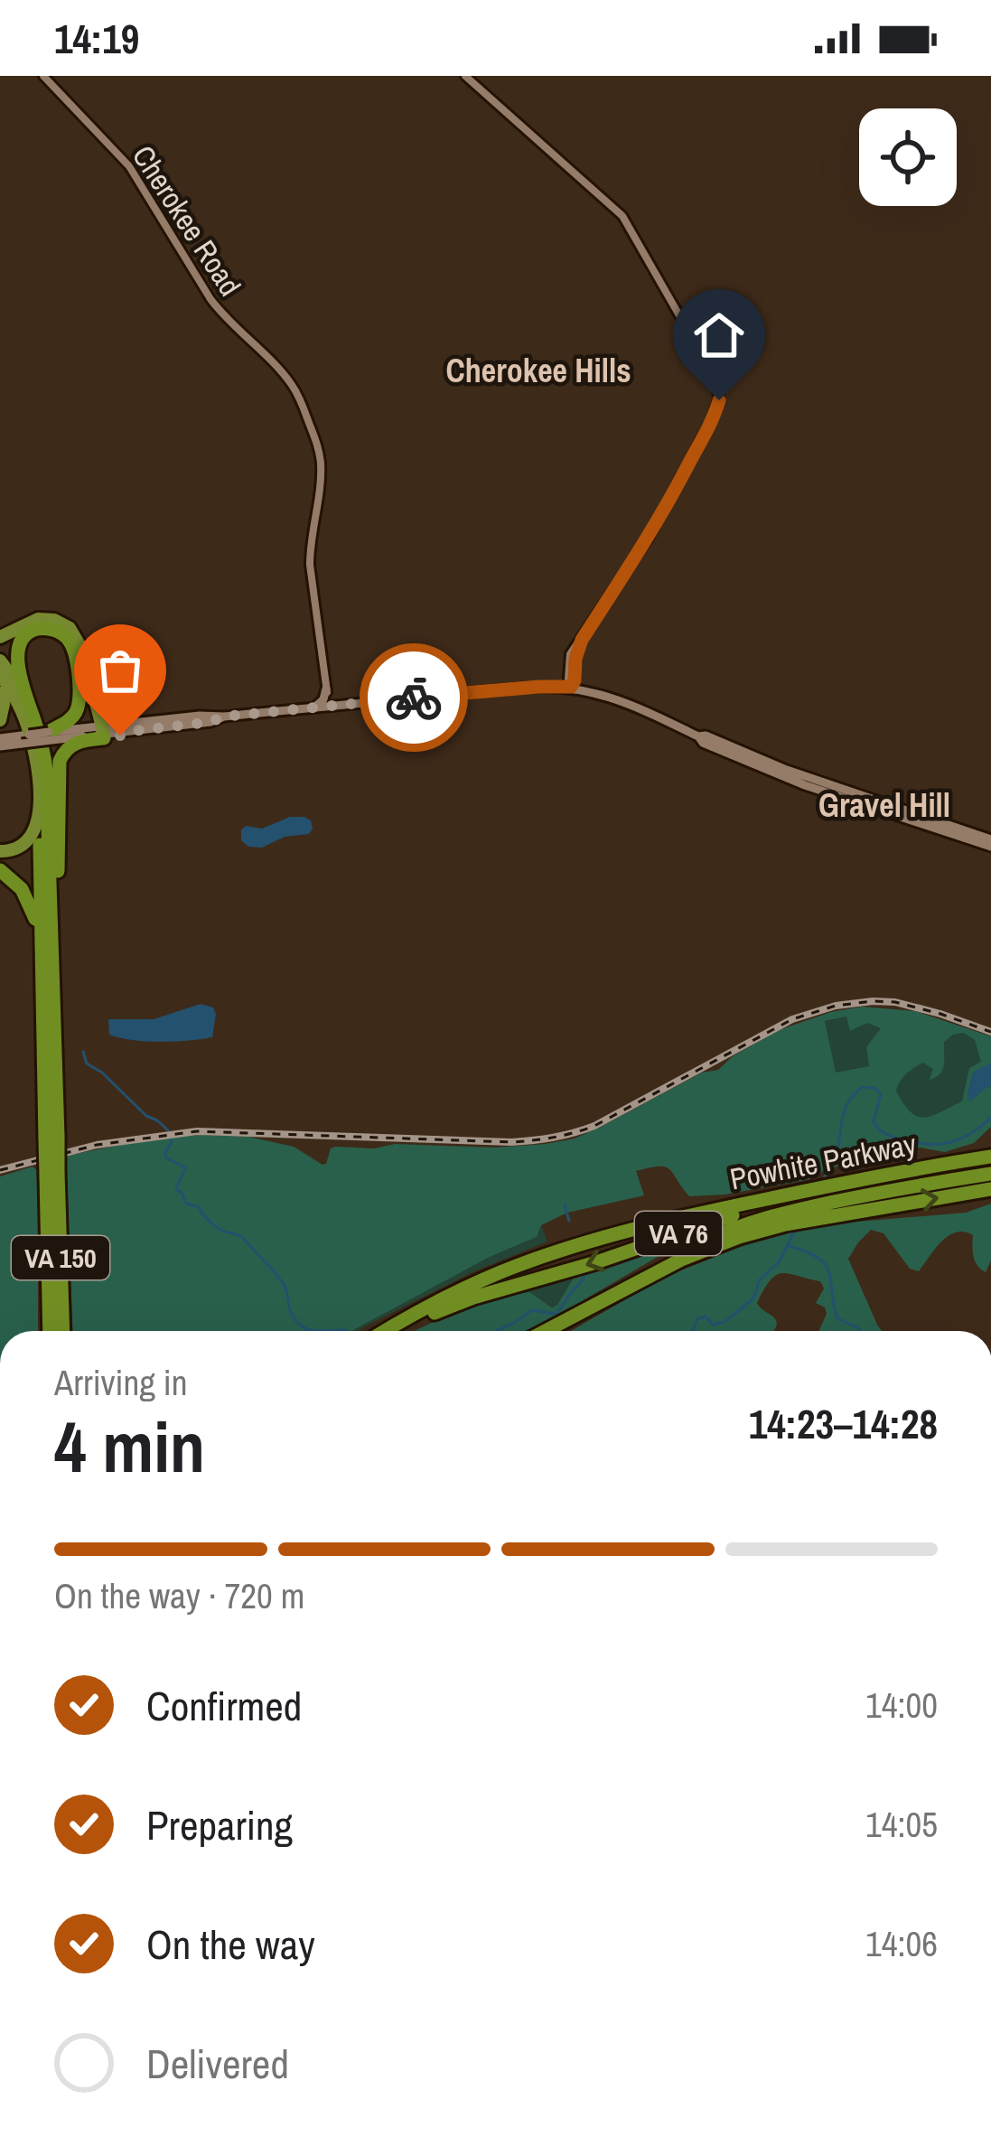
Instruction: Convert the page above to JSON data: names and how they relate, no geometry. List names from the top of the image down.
{
  "streets": {
    "highway": ["Powhite Parkway", "VA 76", "VA 150"],
    "street": ["Cherokee Road"]
  },
  "crossings": [
    ["Powhite Parkway", "VA 76"]
  ],
  "districts": ["Cherokee Hills", "Gravel Hill"],
  "page": {
    "status": "14:19",
    "heading": ["4 min", "Arriving in", "14:23–14:28"],
    "bar": "On the way · 720 m",
    "list": [
      ["Confirmed", "14:00"],
      ["Preparing", "14:05"],
      ["On the way", "14:06"],
      "Delivered"
    ]
  }
}
